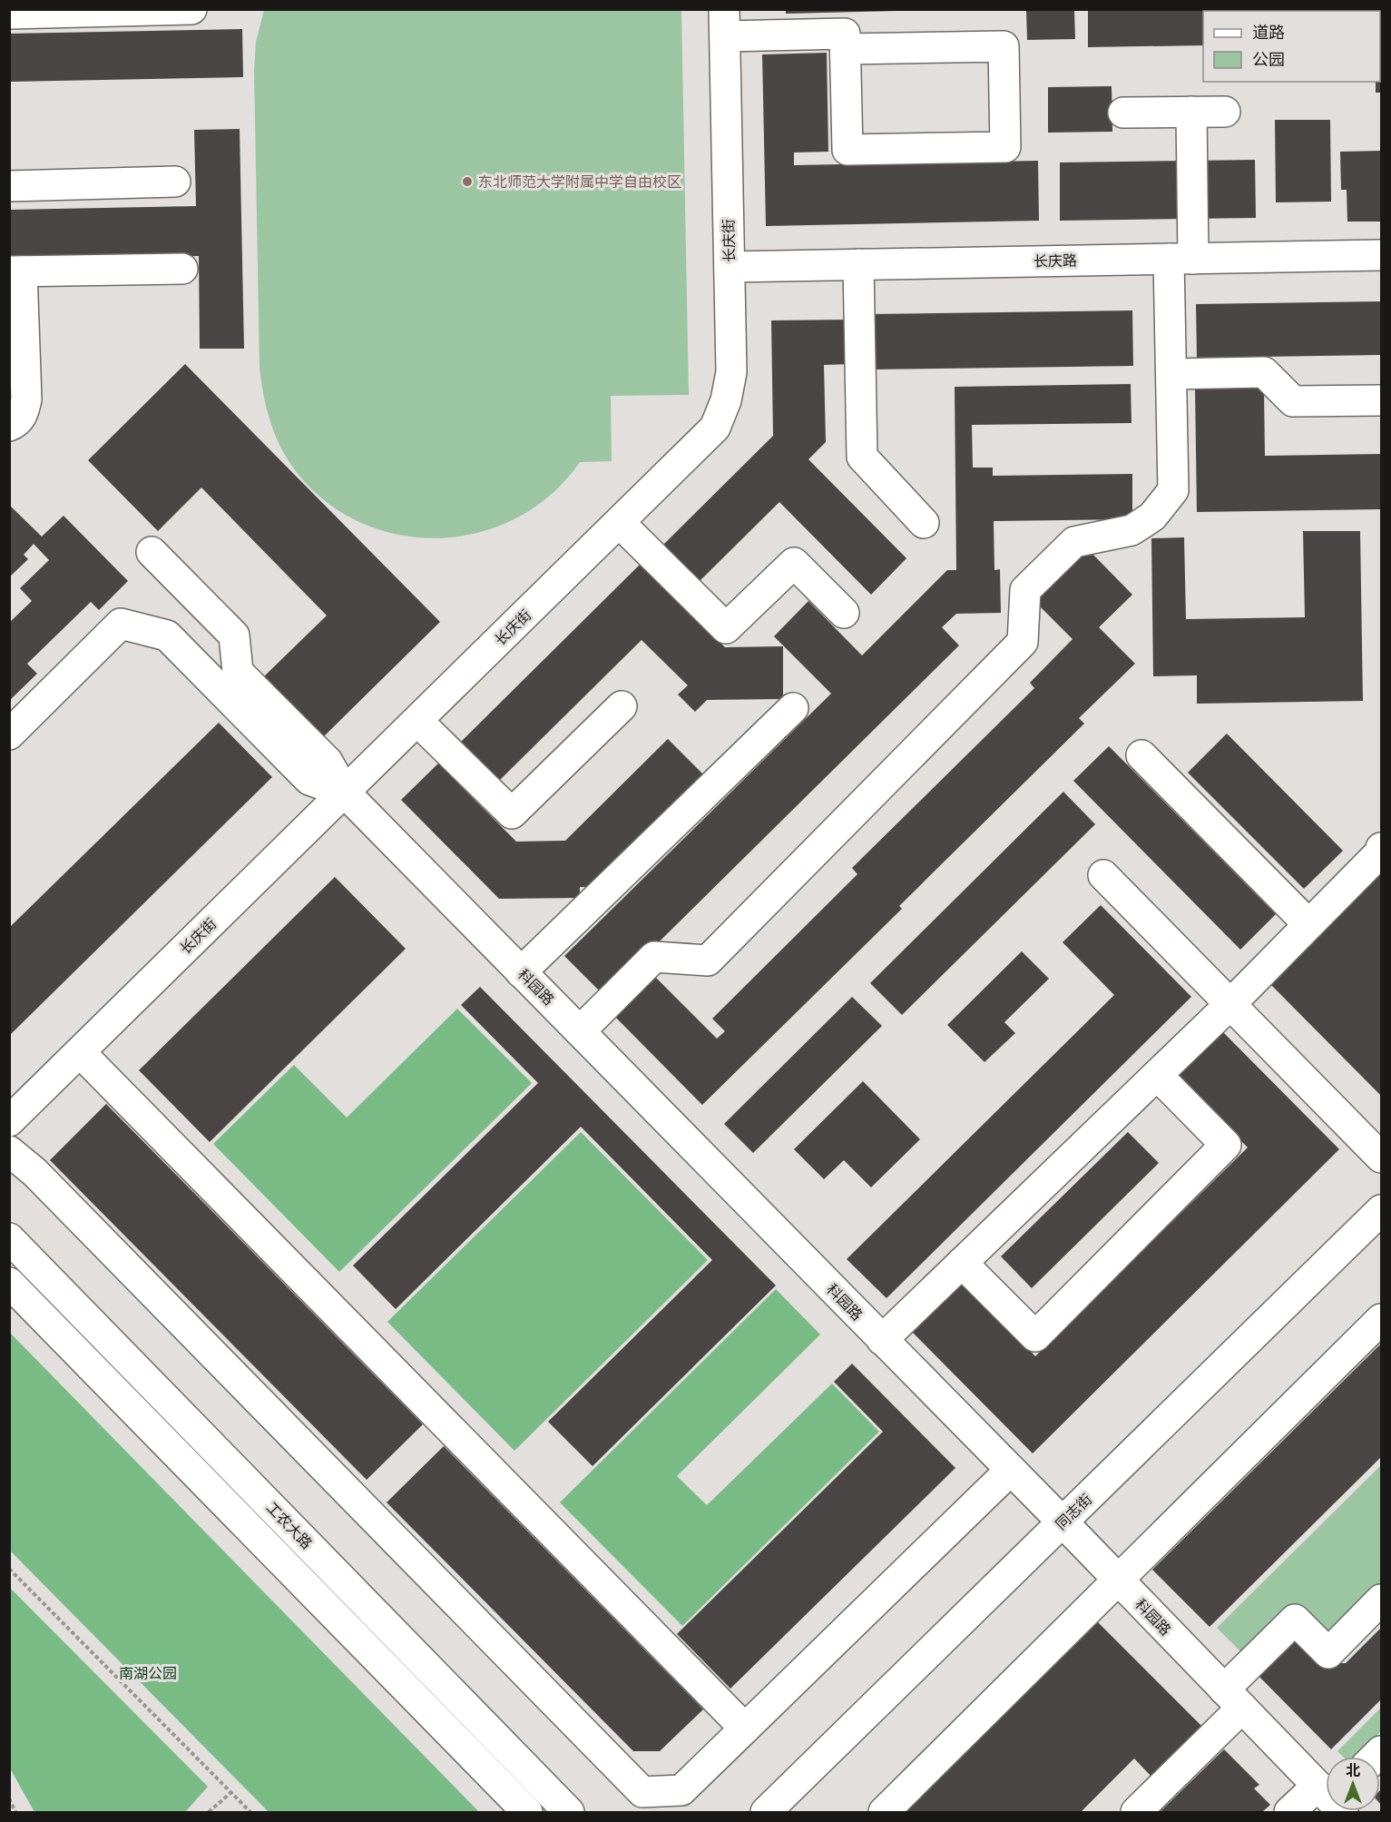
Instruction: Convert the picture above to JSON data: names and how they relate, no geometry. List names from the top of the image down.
{
  "streets": {
    "street": [
      "长庆街",
      "长庆路",
      "科园路",
      "同志街",
      "工农大路"
    ]
  },
  "crossings": [
    ["长庆街", "长庆路"],
    ["长庆街", "科园路"],
    ["科园路", "同志街"]
  ],
  "parks": ["南湖公园"],
  "places": ["东北师范大学附属中学自由校区"],
  "legend": ["道路", "公园"],
  "north": "top"
}
